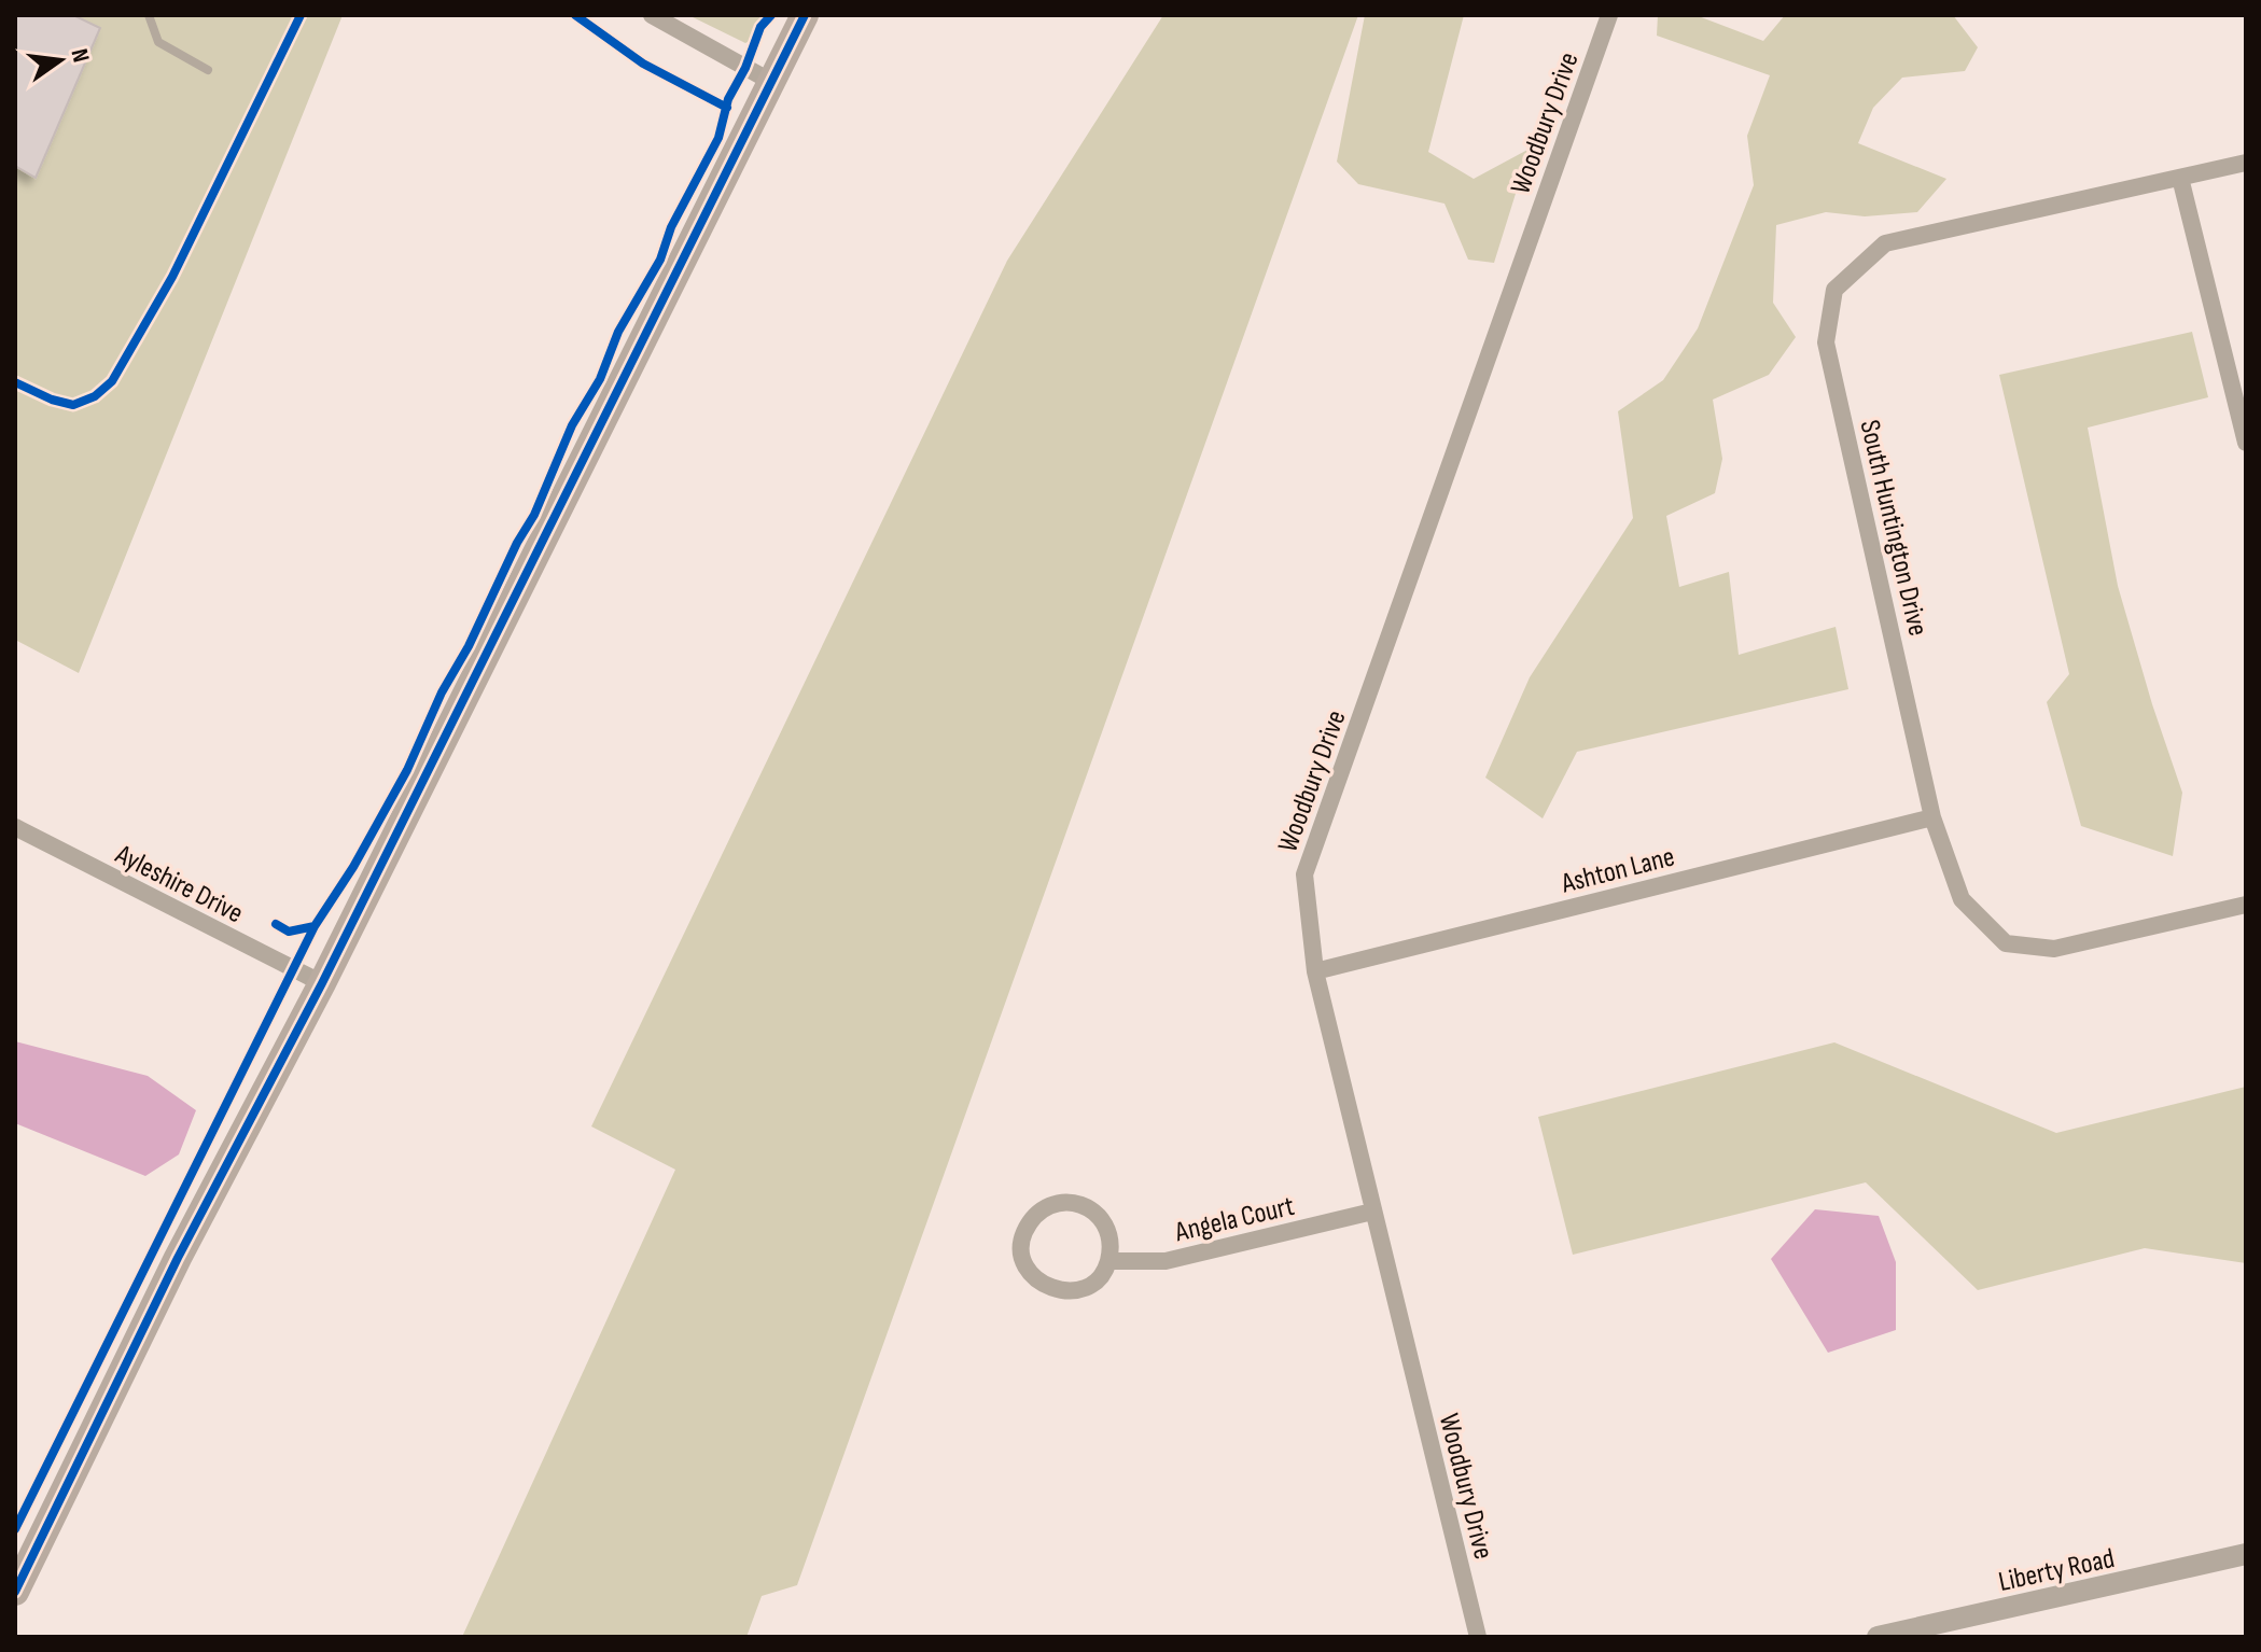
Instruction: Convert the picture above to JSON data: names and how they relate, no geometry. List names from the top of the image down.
{
  "streets": {
    "street": [
      "Woodbury Drive",
      "South Huntington Drive",
      "Ashton Lane",
      "Ayleshire Drive",
      "Angela Court",
      "Liberty Road"
    ]
  },
  "crossings": [
    ["Woodbury Drive", "Ashton Lane"],
    ["Woodbury Drive", "Angela Court"],
    ["South Huntington Drive", "Ashton Lane"]
  ],
  "north": "right"
}
